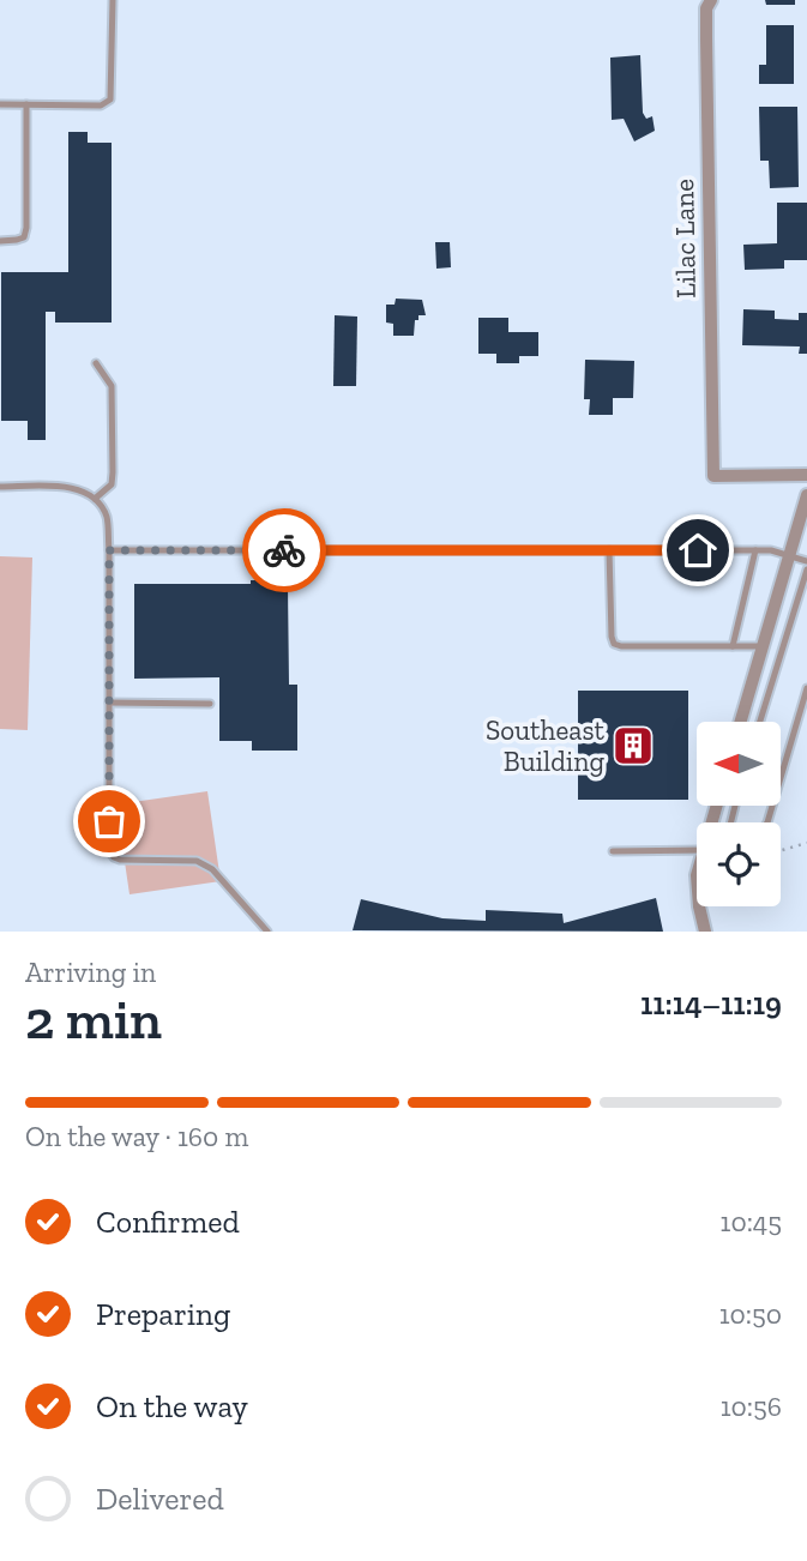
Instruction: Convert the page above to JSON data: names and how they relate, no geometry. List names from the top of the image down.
{
  "streets": {
    "street": ["Lilac Lane"]
  },
  "places": {
    "building": ["Southeast Building"]
  },
  "north": "left",
  "page": {
    "heading": ["2 min", "Arriving in", "11:14–11:19"],
    "bar": "On the way · 160 m",
    "list": [
      ["Confirmed", "10:45"],
      ["Preparing", "10:50"],
      ["On the way", "10:56"],
      "Delivered"
    ]
  }
}
